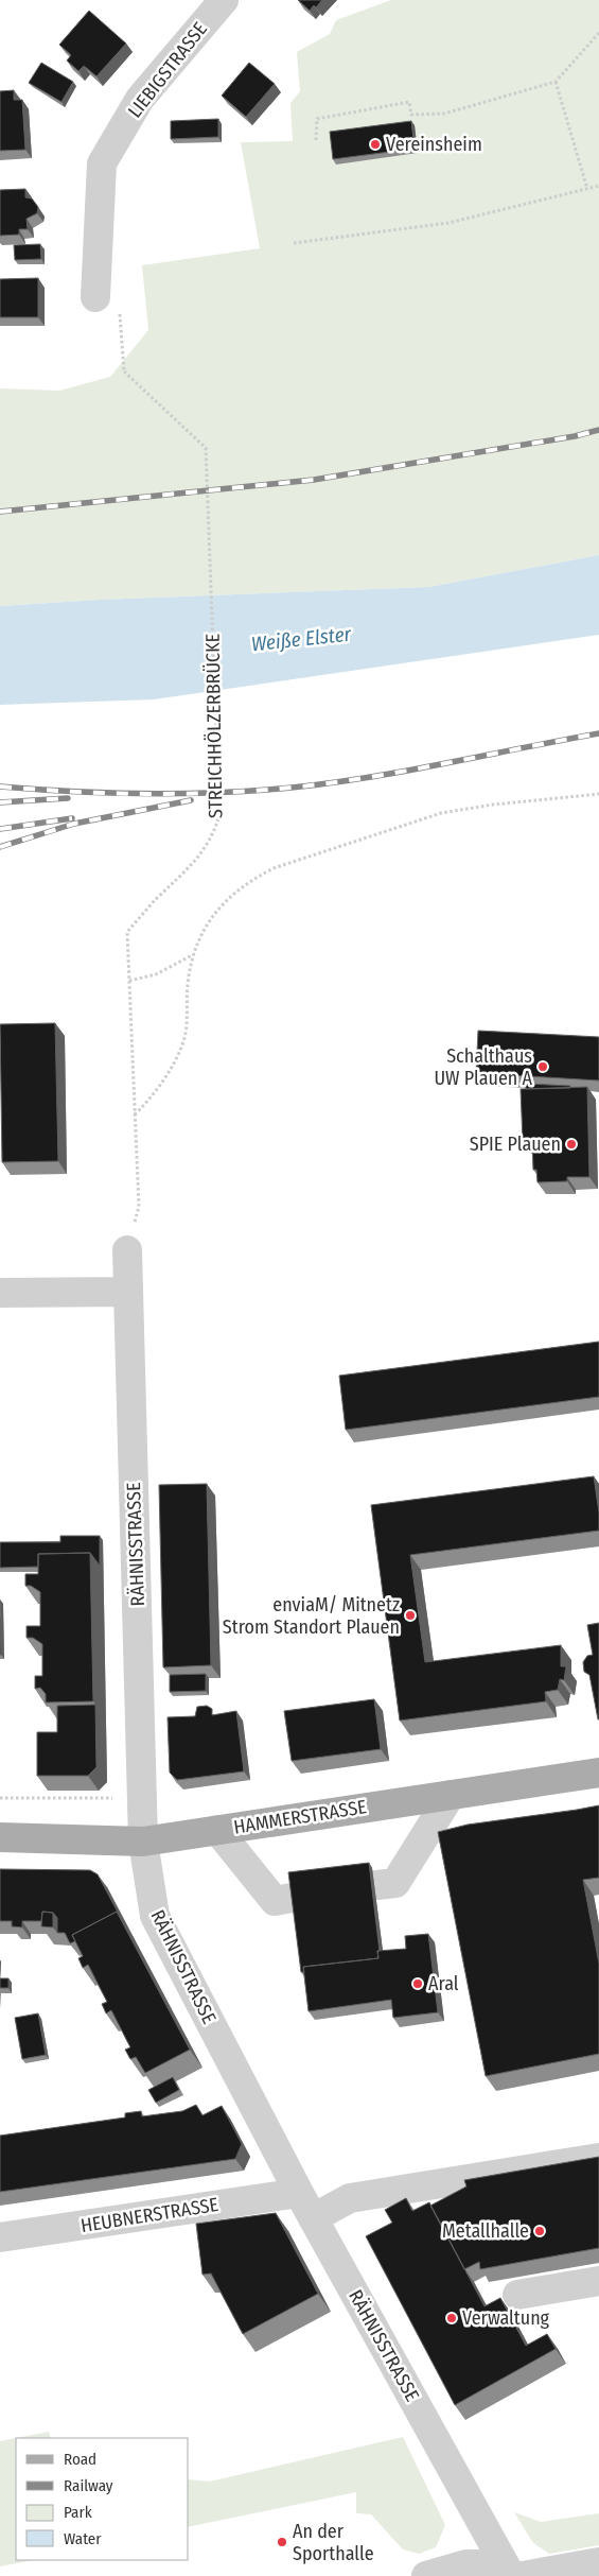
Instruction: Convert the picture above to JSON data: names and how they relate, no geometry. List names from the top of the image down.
{
  "streets": {
    "main road": ["HAMMERSTRASSE"],
    "street": ["LIEBIGSTRASSE", "RÄHNISSTRASSE", "HEUBNERSTRASSE"],
    "path": ["STREICHHÖLZERBRÜCKE"]
  },
  "crossings": [
    ["LIEBIGSTRASSE", "STREICHHÖLZERBRÜCKE"],
    ["STREICHHÖLZERBRÜCKE", "RÄHNISSTRASSE"],
    ["RÄHNISSTRASSE", "HAMMERSTRASSE"],
    ["RÄHNISSTRASSE", "HEUBNERSTRASSE"]
  ],
  "water": ["Weiße Elster"],
  "places": [
    "Vereinsheim",
    "Schalthaus UW Plauen A",
    "SPIE Plauen",
    "enviaM/ Mitnetz Strom Standort Plauen",
    "Aral",
    "Metallhalle",
    "Verwaltung",
    "An der Sporthalle"
  ],
  "legend": [
    "Road",
    "Railway",
    "Park",
    "Water"
  ]
}
